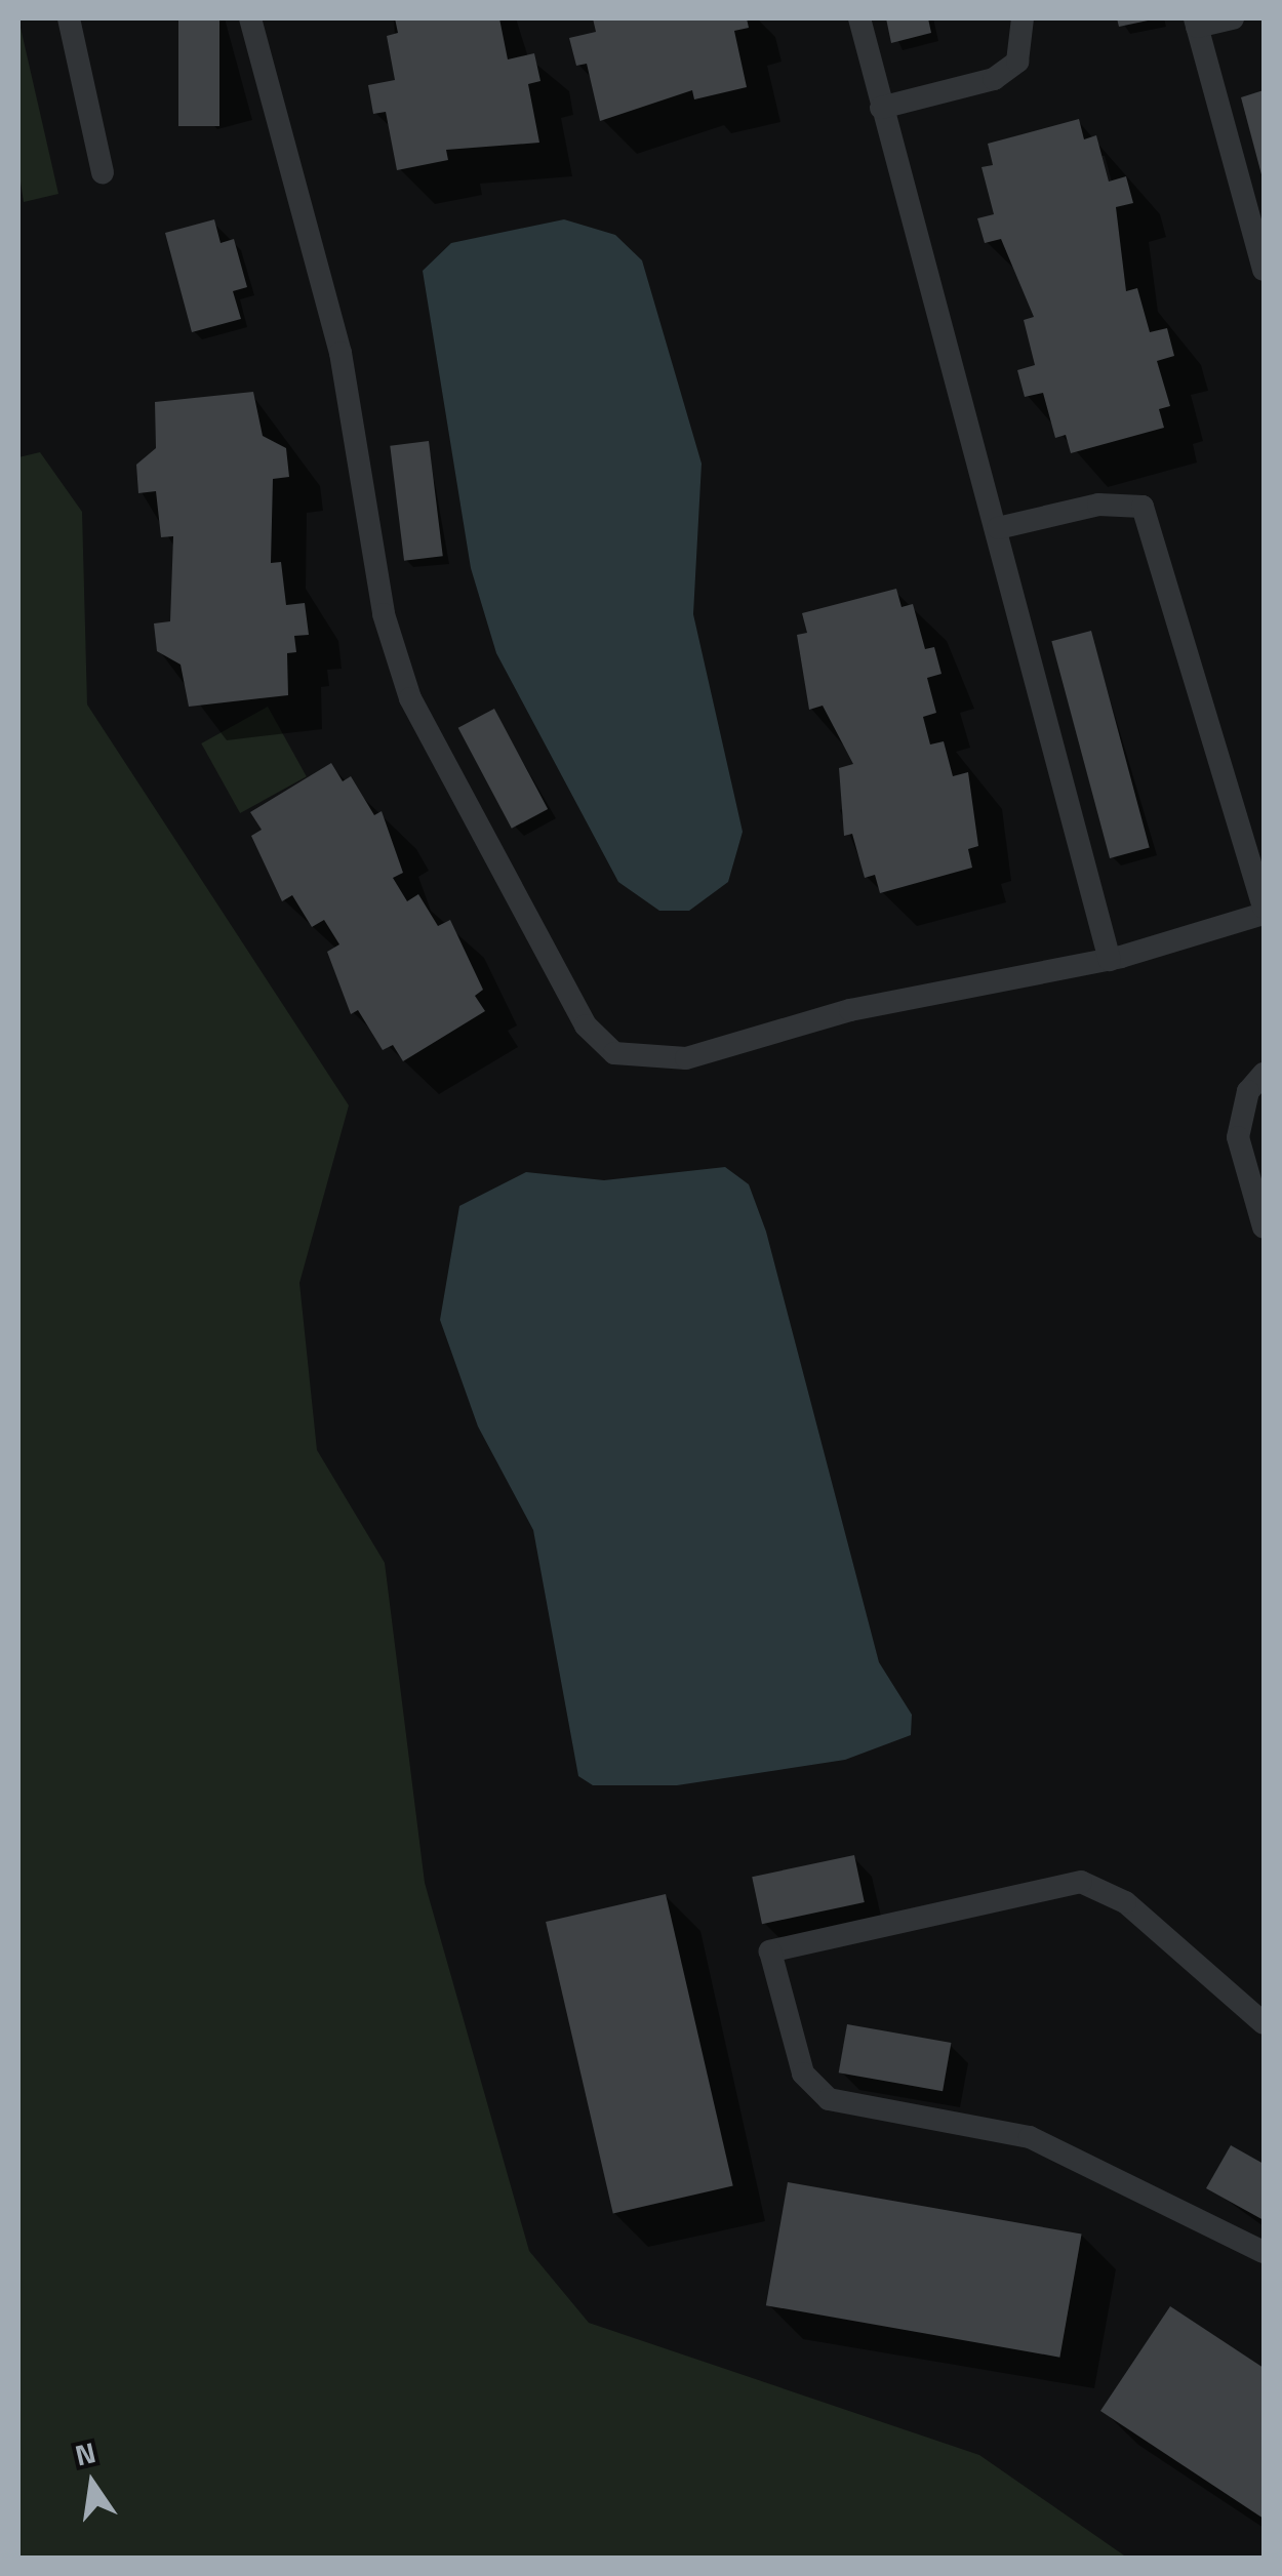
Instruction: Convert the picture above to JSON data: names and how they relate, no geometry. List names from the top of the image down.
{
  "north": "top"
}
